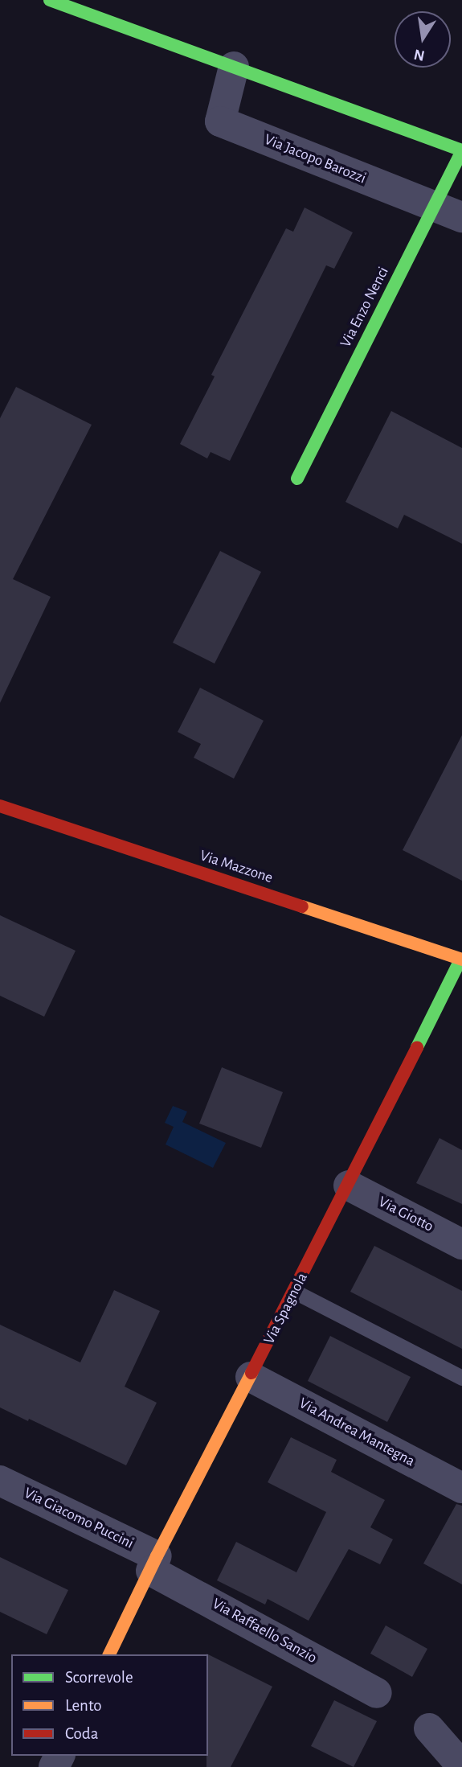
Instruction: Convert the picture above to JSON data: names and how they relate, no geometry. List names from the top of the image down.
{
  "streets": {
    "street": [
      "Via Jacopo Barozzi",
      "Via Enzo Nenci",
      "Via Mazzone",
      "Via Giotto",
      "Via Spagnola",
      "Via Andrea Mantegna",
      "Via Giacomo Puccini",
      "Via Raffaello Sanzio"
    ]
  },
  "crossings": [
    ["Via Jacopo Barozzi", "Via Enzo Nenci"],
    ["Via Mazzone", "Via Spagnola"],
    ["Via Giotto", "Via Spagnola"],
    ["Via Spagnola", "Via Andrea Mantegna"],
    ["Via Spagnola", "Via Giacomo Puccini"],
    ["Via Spagnola", "Via Raffaello Sanzio"],
    ["Via Giacomo Puccini", "Via Raffaello Sanzio"]
  ],
  "legend": ["Scorrevole", "Lento", "Coda"],
  "north": "bottom"
}
